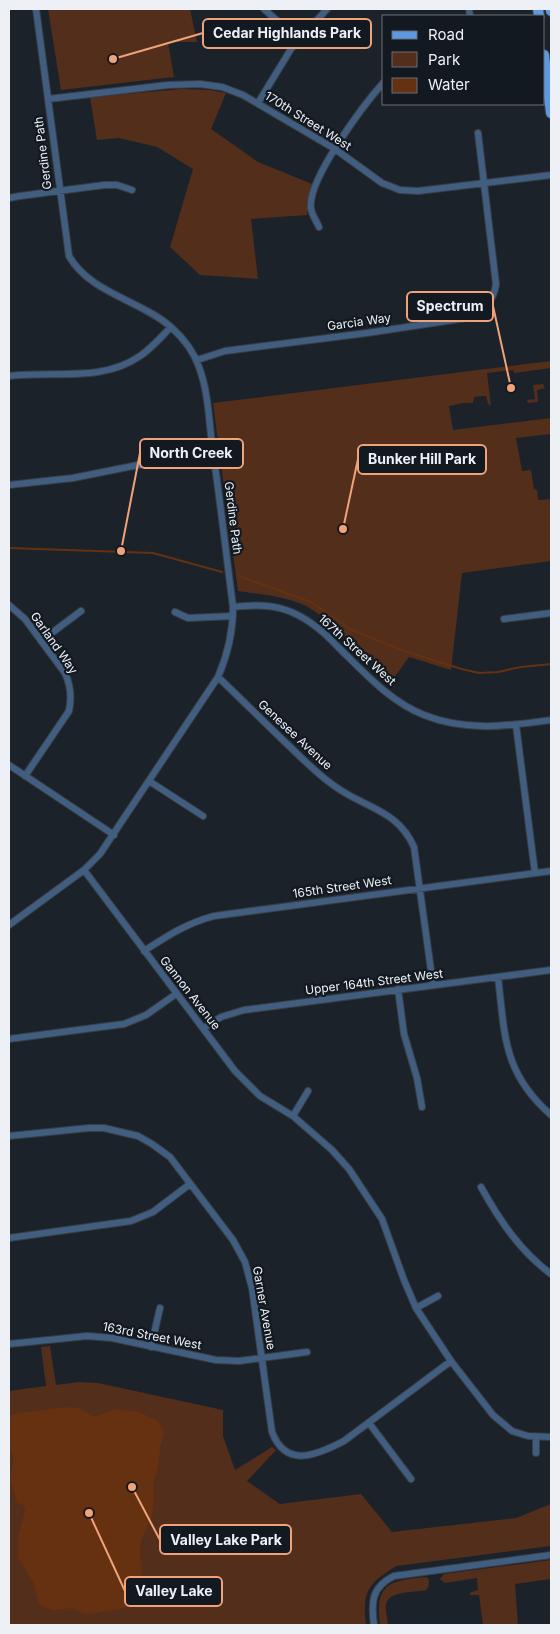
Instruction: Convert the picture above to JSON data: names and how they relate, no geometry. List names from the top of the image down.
{
  "streets": {
    "street": [
      "170th Street West",
      "Gerdine Path",
      "Garcia Way",
      "Garland Way",
      "167th Street West",
      "Genesee Avenue",
      "165th Street West",
      "Upper 164th Street West",
      "Gannon Avenue",
      "Garner Avenue",
      "163rd Street West"
    ]
  },
  "crossings": [
    ["170th Street West", "Gerdine Path"],
    ["170th Street West", "Garcia Way"],
    ["Gerdine Path", "Garcia Way"],
    ["Gerdine Path", "167th Street West"],
    ["Gerdine Path", "Genesee Avenue"],
    ["Gerdine Path", "Gannon Avenue"],
    ["Genesee Avenue", "165th Street West"],
    ["Genesee Avenue", "Upper 164th Street West"],
    ["165th Street West", "Gannon Avenue"],
    ["Upper 164th Street West", "Gannon Avenue"],
    ["Garner Avenue", "163rd Street West"]
  ],
  "places": [
    "Cedar Highlands Park",
    "Spectrum",
    "Bunker Hill Park",
    "North Creek",
    "Valley Lake Park",
    "Valley Lake"
  ],
  "legend": ["Road", "Park", "Water"]
}
